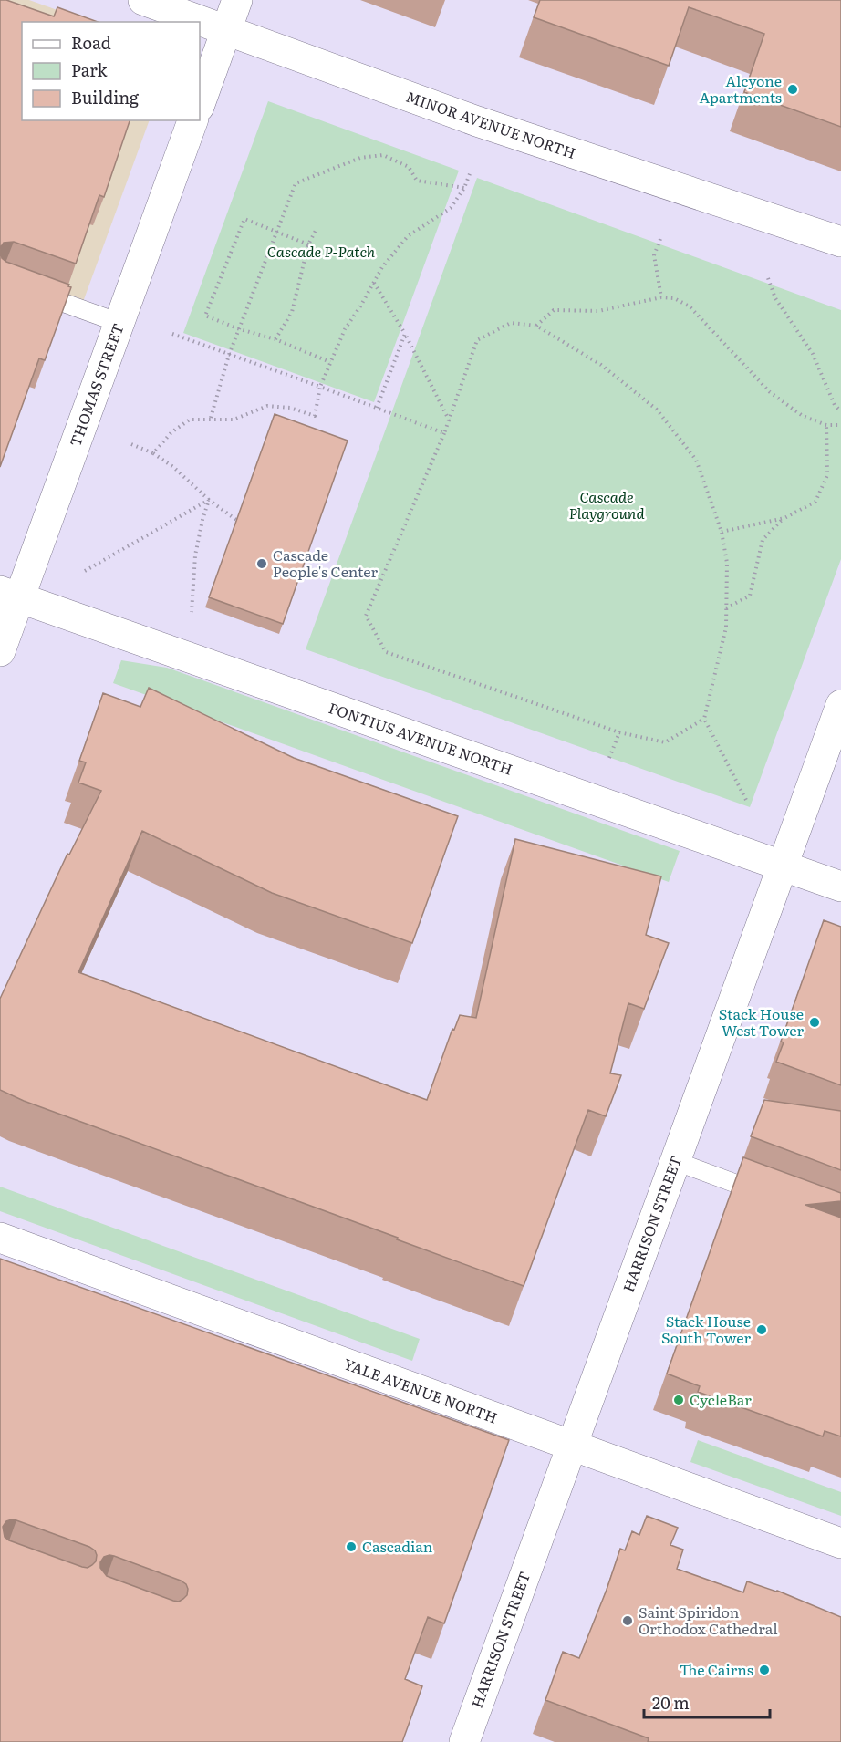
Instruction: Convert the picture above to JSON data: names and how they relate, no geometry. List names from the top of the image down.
{
  "streets": {
    "street": [
      "MINOR AVENUE NORTH",
      "THOMAS STREET",
      "PONTIUS AVENUE NORTH",
      "HARRISON STREET",
      "YALE AVENUE NORTH"
    ]
  },
  "crossings": [
    ["THOMAS STREET", "PONTIUS AVENUE NORTH"],
    ["PONTIUS AVENUE NORTH", "HARRISON STREET"],
    ["HARRISON STREET", "YALE AVENUE NORTH"]
  ],
  "parks": ["Cascade P-Patch", "Cascade Playground"],
  "places": [
    "Alcyone Apartments",
    "Cascade People's Center",
    "Stack House West Tower",
    "Stack House South Tower",
    "CycleBar",
    "Cascadian",
    "Saint Spiridon Orthodox Cathedral",
    "The Cairns"
  ],
  "legend": ["Road", "Park", "Building"],
  "scale_bar": "20 m"
}
